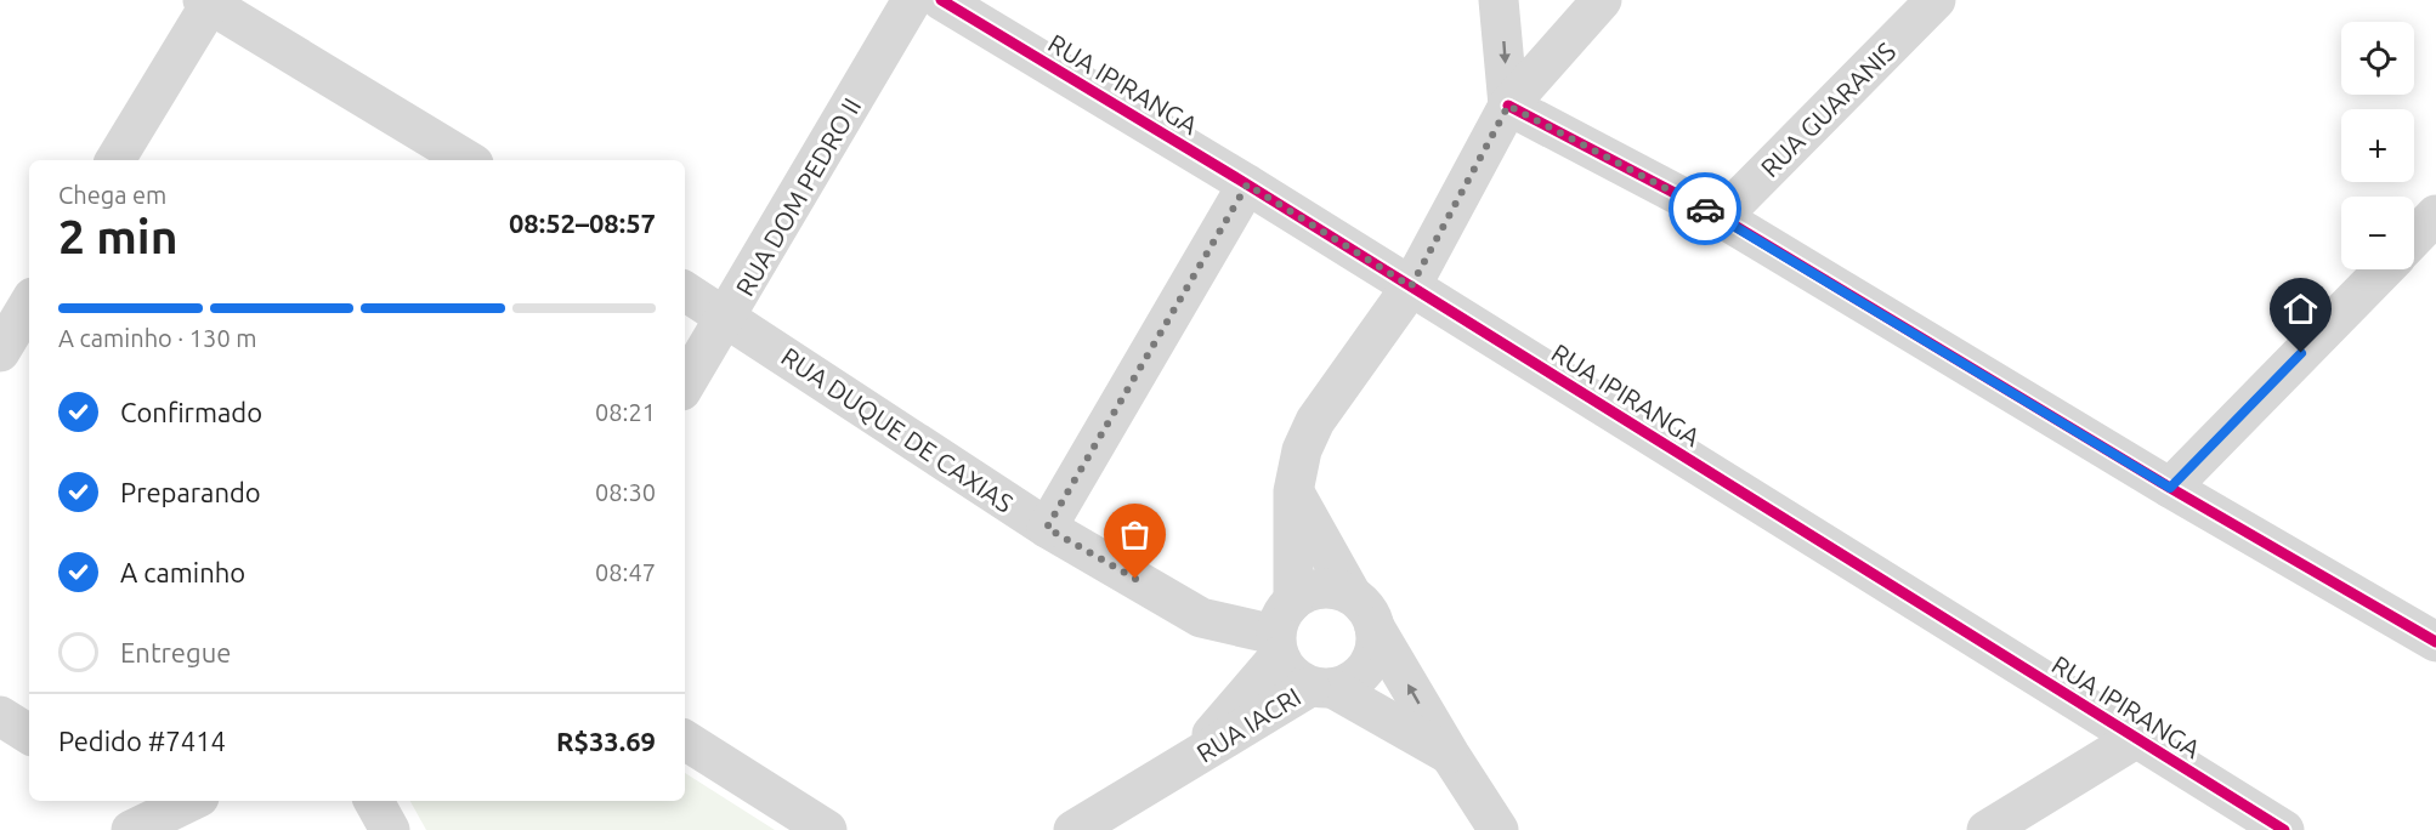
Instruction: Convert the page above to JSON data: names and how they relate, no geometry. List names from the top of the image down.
{
  "streets": {
    "street": [
      "RUA IPIRANGA",
      "RUA GUARANIS",
      "RUA DOM PEDRO II",
      "RUA DUQUE DE CAXIAS",
      "RUA IACRI"
    ]
  },
  "crossings": [
    ["RUA DOM PEDRO II", "RUA DUQUE DE CAXIAS"],
    ["RUA DUQUE DE CAXIAS", "RUA IACRI"]
  ],
  "page": {
    "map_buttons": ["+", "−"],
    "heading": ["2 min", "Chega em", "08:52–08:57"],
    "panel": ["Pedido #7414", "R$33.69"],
    "bar": "A caminho · 130 m",
    "list": [
      ["Confirmado", "08:21"],
      ["Preparando", "08:30"],
      ["A caminho", "08:47"],
      "Entregue"
    ]
  }
}
